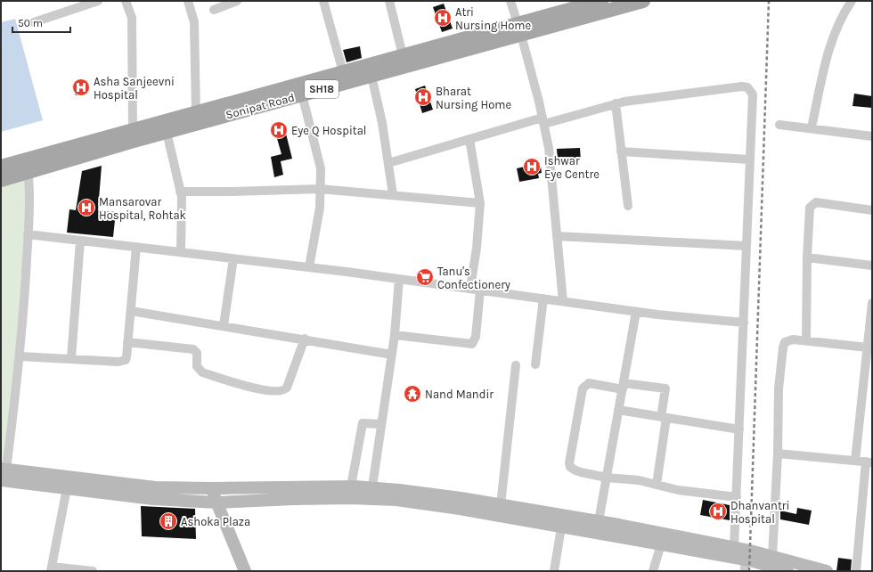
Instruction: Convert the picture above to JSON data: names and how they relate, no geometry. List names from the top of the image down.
{
  "streets": {
    "main road": ["SH18", "Sonipat Road"]
  },
  "places": {
    "hospital": [
      "Atri Nursing Home",
      "Asha Sanjeevni Hospital",
      "Bharat Nursing Home",
      "Eye Q Hospital",
      "Ishwar Eye Centre",
      "Mansarovar Hospital, Rohtak",
      "Dhanvantri Hospital"
    ],
    "supermarket": ["Tanu's Confectionery"],
    "temple": ["Nand Mandir"],
    "building": ["Ashoka Plaza"]
  },
  "scale_bar": "50 m"
}
